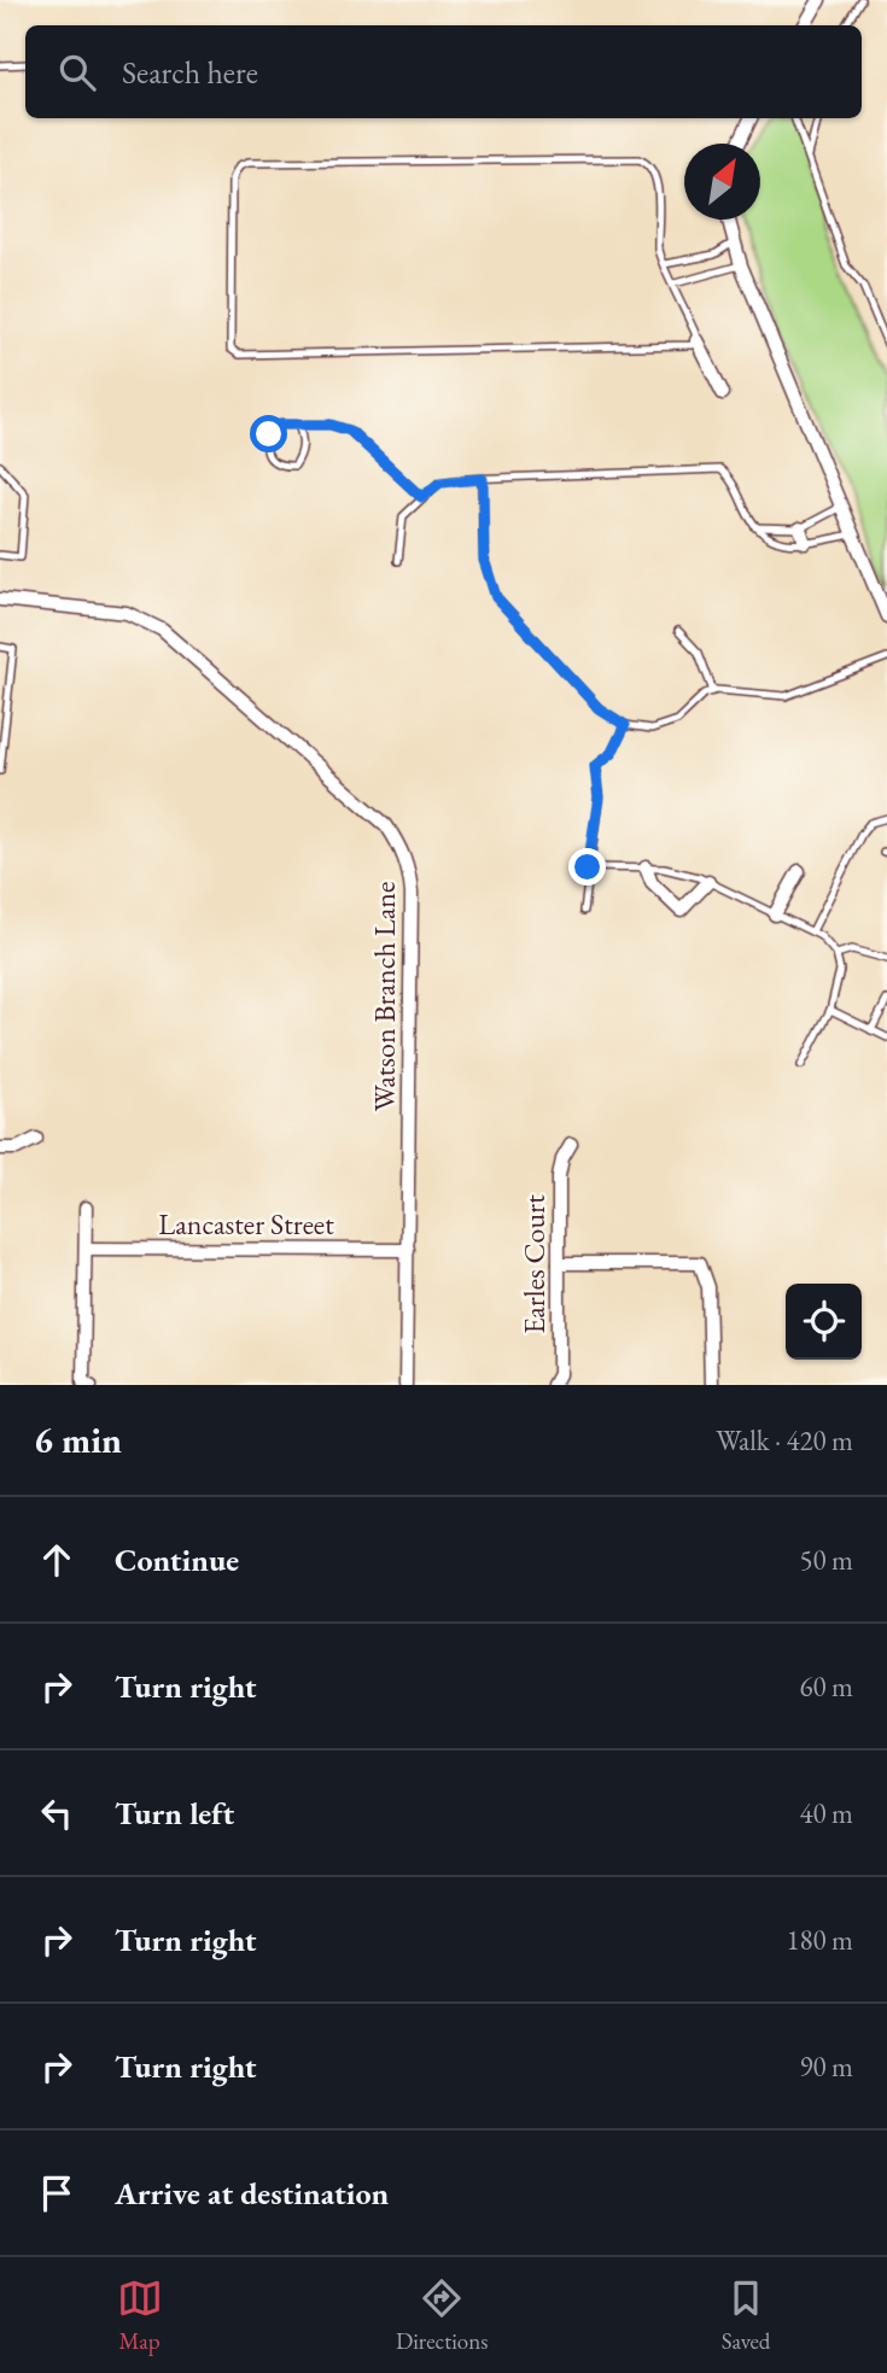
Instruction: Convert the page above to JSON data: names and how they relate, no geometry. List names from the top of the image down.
{
  "streets": {
    "street": ["Watson Branch Lane", "Lancaster Street", "Earles Court"]
  },
  "crossings": [
    ["Watson Branch Lane", "Lancaster Street"]
  ],
  "north": "top right",
  "page": {
    "search": "Search here",
    "heading": ["6 min", "Walk · 420 m"],
    "list": [
      ["Continue", "50 m"],
      ["Turn right", "60 m"],
      ["Turn left", "40 m"],
      ["Turn right", "180 m"],
      ["Turn right", "90 m"],
      "Arrive at destination"
    ],
    "nav": ["Map", "Directions", "Saved"]
  }
}
